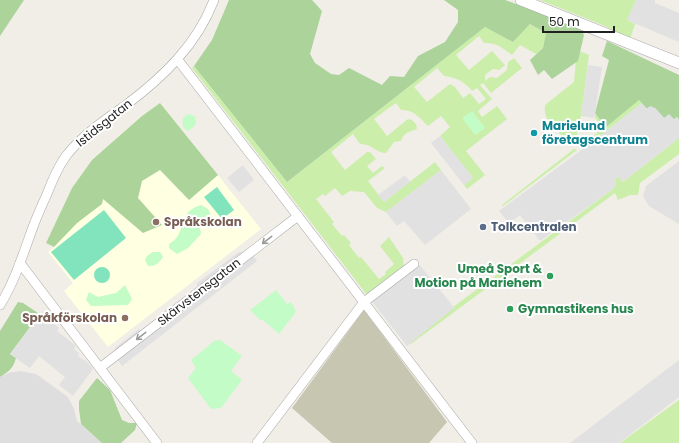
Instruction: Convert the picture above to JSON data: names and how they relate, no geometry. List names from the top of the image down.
{
  "streets": {
    "street": ["Istidsgatan", "Skärvstensgatan"]
  },
  "one_way": ["Skärvstensgatan"],
  "places": [
    "Marielund företagscentrum",
    "Språkskolan",
    "Tolkcentralen",
    "Umeå Sport & Motion på Mariehem",
    "Gymnastikens hus",
    "Språkförskolan"
  ],
  "scale_bar": "50 m"
}
